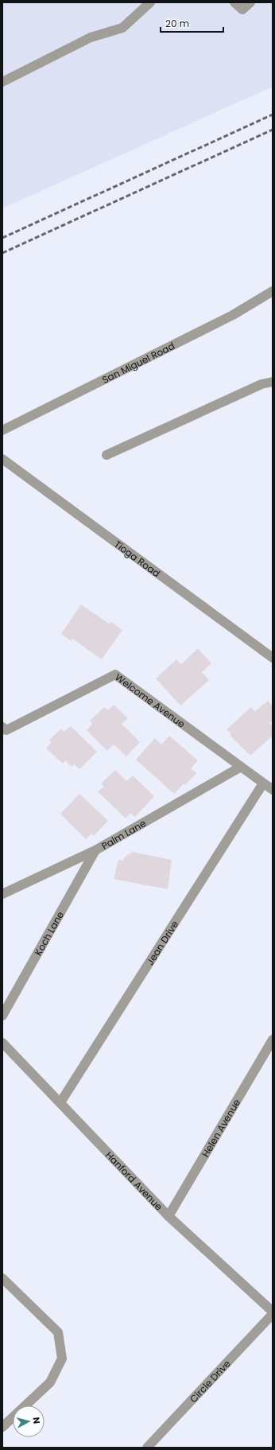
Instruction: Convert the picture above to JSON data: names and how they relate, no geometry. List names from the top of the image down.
{
  "streets": {
    "street": [
      "San Miguel Road",
      "Tioga Road",
      "Welcome Avenue",
      "Palm Lane",
      "Koch Lane",
      "Jean Drive",
      "Helen Avenue",
      "Hanford Avenue",
      "Circle Drive"
    ]
  },
  "crossings": [
    ["Welcome Avenue", "Palm Lane"],
    ["Welcome Avenue", "Jean Drive"],
    ["Palm Lane", "Koch Lane"],
    ["Jean Drive", "Hanford Avenue"],
    ["Helen Avenue", "Hanford Avenue"],
    ["Hanford Avenue", "Circle Drive"]
  ],
  "scale_bar": "20 m",
  "north": "right"
}
